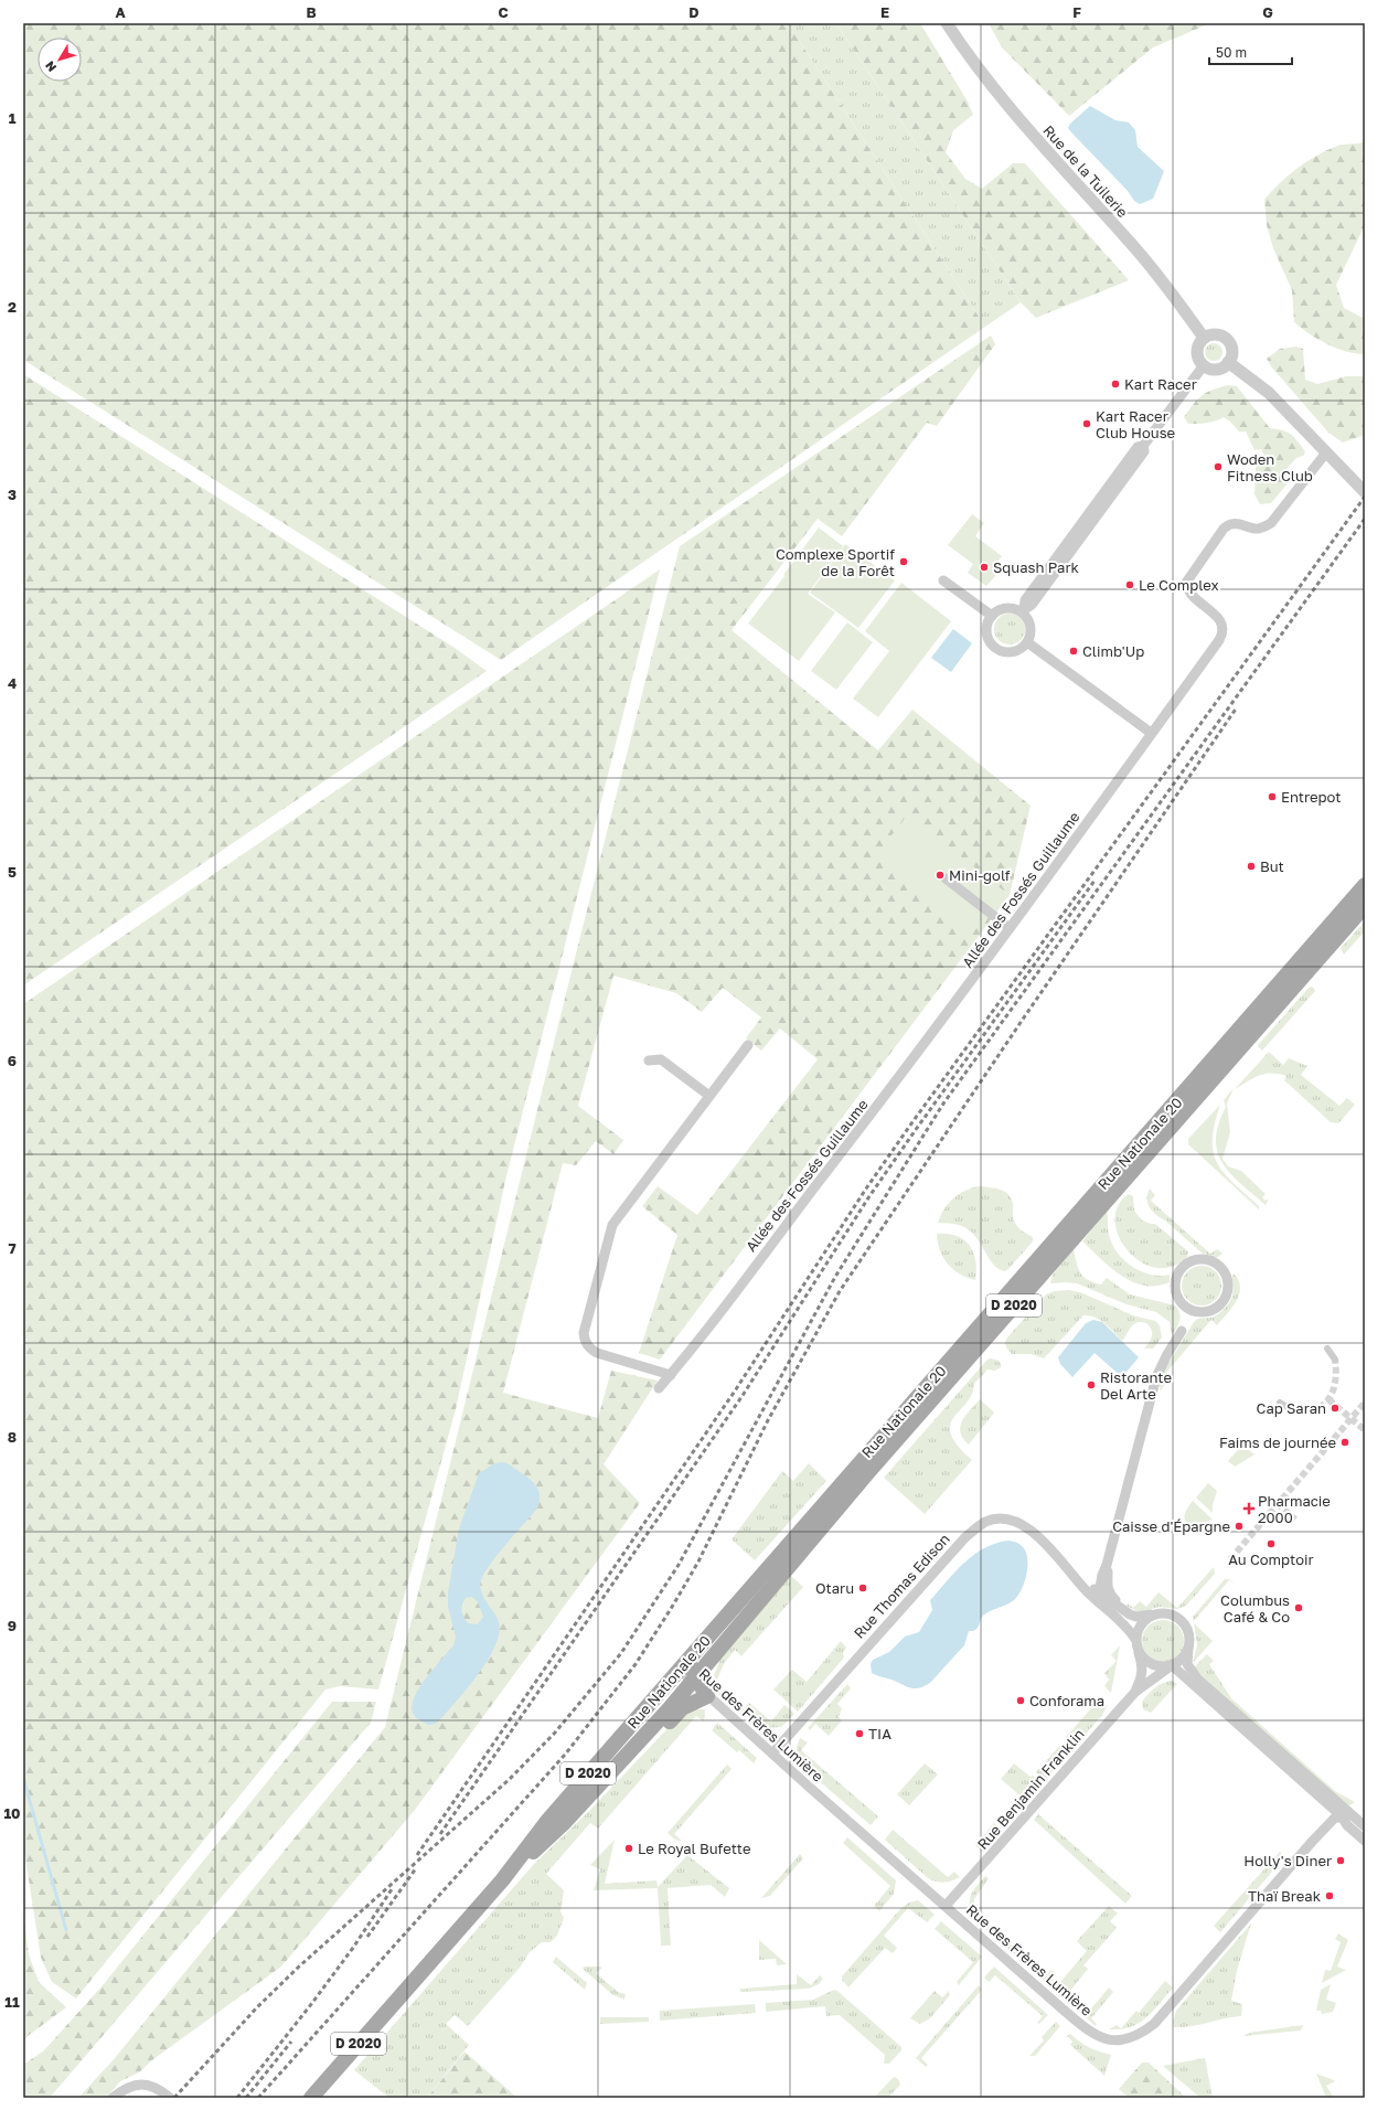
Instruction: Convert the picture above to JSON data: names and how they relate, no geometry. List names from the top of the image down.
{
  "streets": {
    "main road": ["Rue Nationale 20", "D 2020"],
    "street": [
      "Rue de la Tuilerie",
      "Allée des Fossés Guillaume",
      "Rue Thomas Edison",
      "Rue des Frères Lumière",
      "Rue Benjamin Franklin"
    ]
  },
  "crossings": [
    ["Rue Nationale 20", "D 2020"],
    ["Rue Nationale 20", "Rue des Frères Lumière"],
    ["D 2020", "Rue des Frères Lumière"],
    ["Rue Thomas Edison", "Rue des Frères Lumière"],
    ["Rue Thomas Edison", "Rue Benjamin Franklin"],
    ["Rue des Frères Lumière", "Rue Benjamin Franklin"]
  ],
  "places": {
    "other": [
      "Kart Racer",
      "Kart Racer Club House",
      "Woden Fitness Club",
      "Complexe Sportif de la Forêt",
      "Squash Park",
      "Le Complex",
      "Climb'Up",
      "Entrepot",
      "But",
      "Mini-golf",
      "Ristorante Del Arte",
      "Cap Saran",
      "Faims de journée",
      "Caisse d'Épargne",
      "Au Comptoir",
      "Otaru",
      "Columbus Café & Co",
      "Conforama",
      "TIA",
      "Le Royal Bufette",
      "Holly's Diner",
      "Thaï Break"
    ],
    "health": ["Pharmacie 2000"]
  },
  "scale_bar": "50 m",
  "north": "bottom left",
  "grid": {
    "columns": [
      "A",
      "B",
      "C",
      "D",
      "E",
      "F",
      "G"
    ],
    "rows": [
      "1",
      "2",
      "3",
      "4",
      "5",
      "6",
      "7",
      "8",
      "9",
      "10",
      "11"
    ]
  }
}
